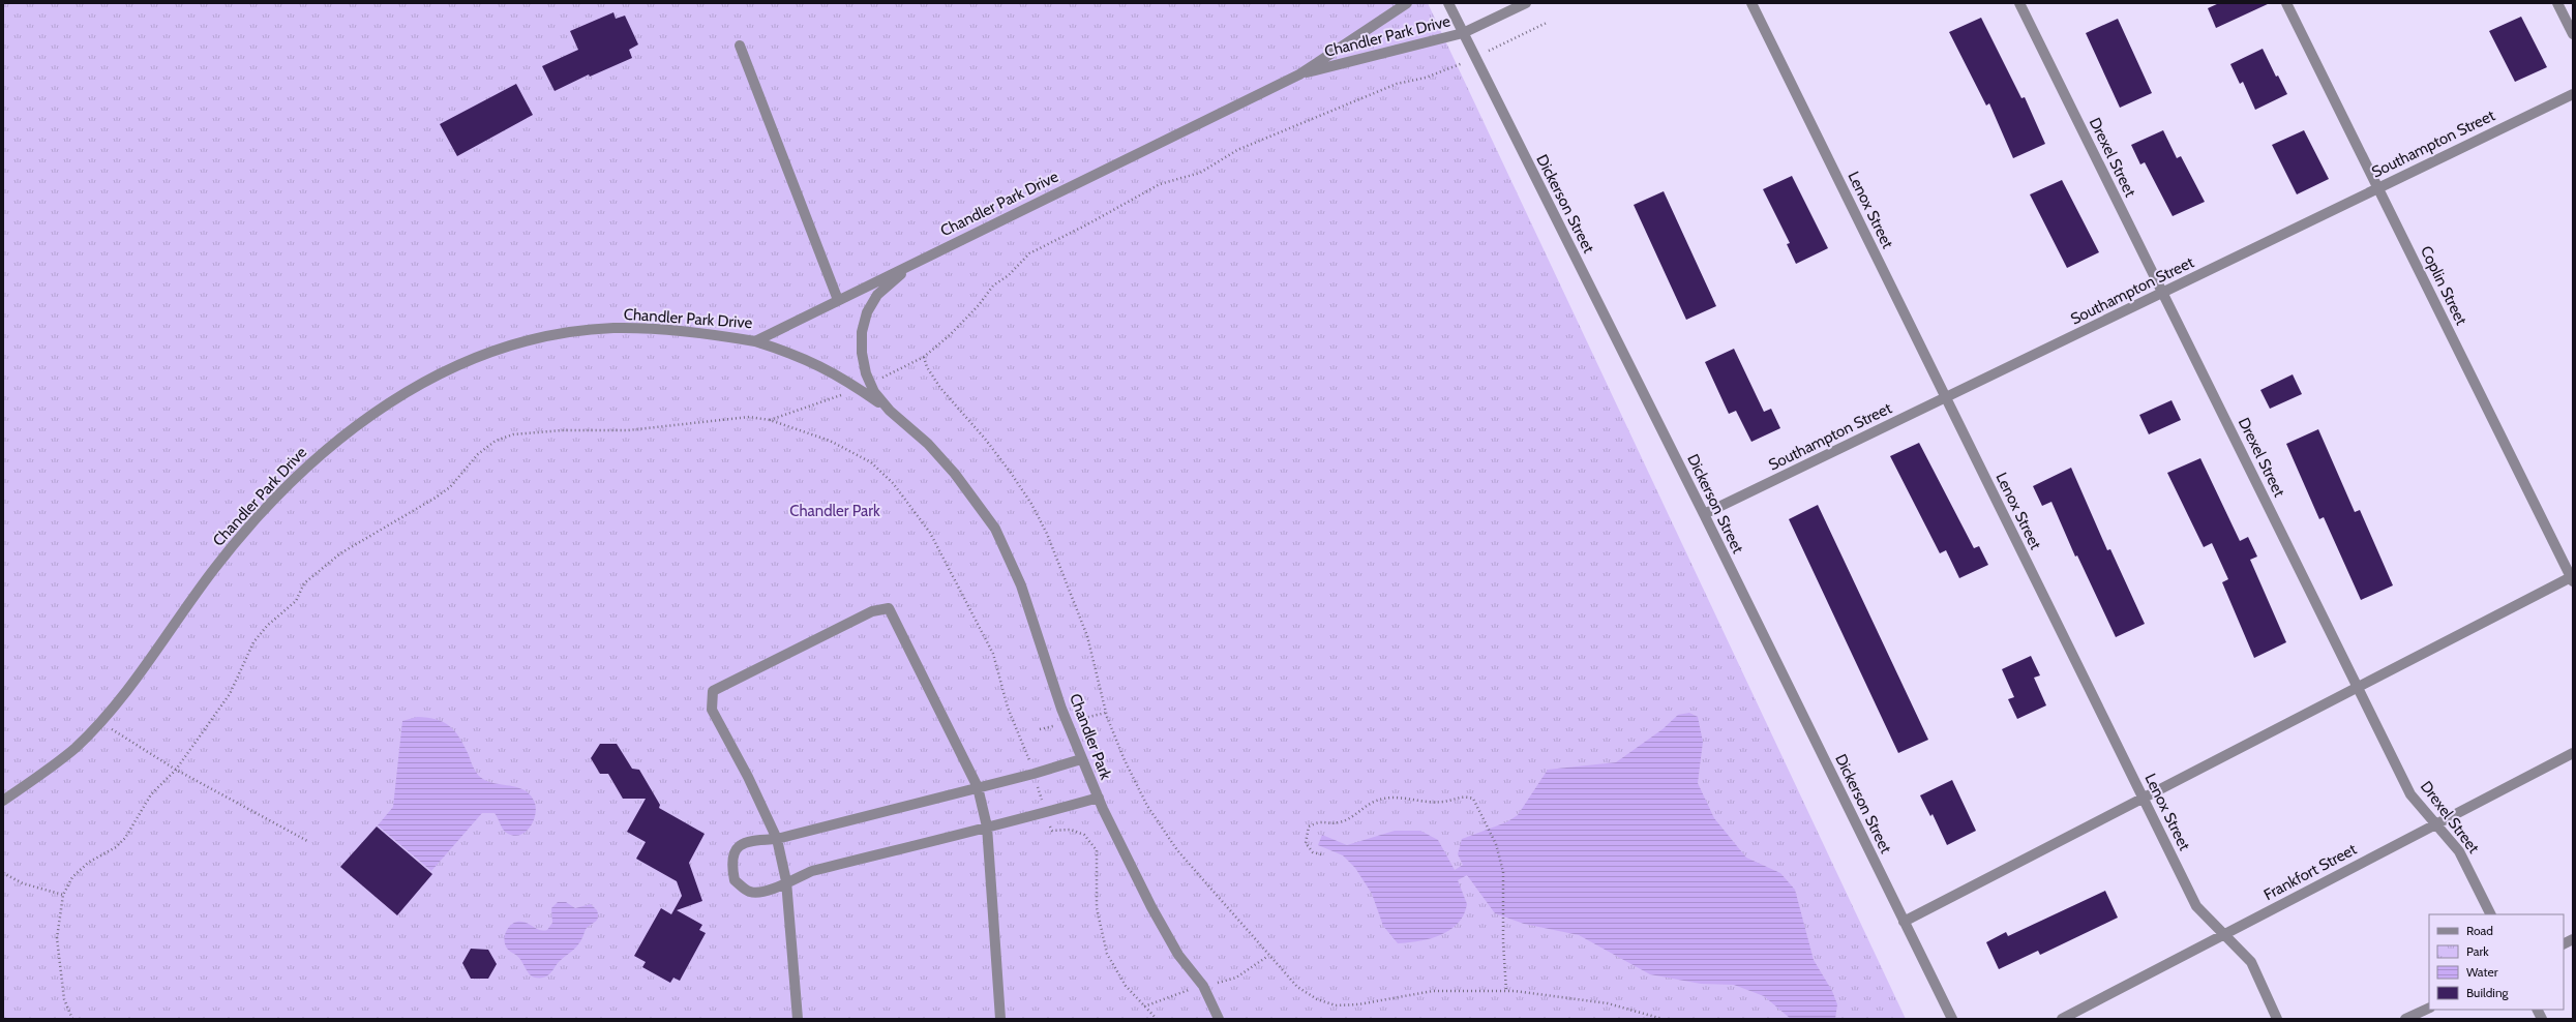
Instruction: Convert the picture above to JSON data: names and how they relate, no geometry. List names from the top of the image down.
{
  "streets": {
    "street": [
      "Chandler Park Drive",
      "Southampton Street",
      "Drexel Street",
      "Dickerson Street",
      "Lenox Street",
      "Coplin Street",
      "Chandler Park",
      "Frankfort Street"
    ]
  },
  "crossings": [
    ["Chandler Park Drive", "Dickerson Street"],
    ["Chandler Park Drive", "Chandler Park"],
    ["Southampton Street", "Drexel Street"],
    ["Southampton Street", "Dickerson Street"],
    ["Southampton Street", "Lenox Street"],
    ["Southampton Street", "Coplin Street"],
    ["Drexel Street", "Frankfort Street"],
    ["Lenox Street", "Frankfort Street"]
  ],
  "parks": ["Chandler Park"],
  "legend": [
    "Road",
    "Park",
    "Water",
    "Building"
  ]
}
